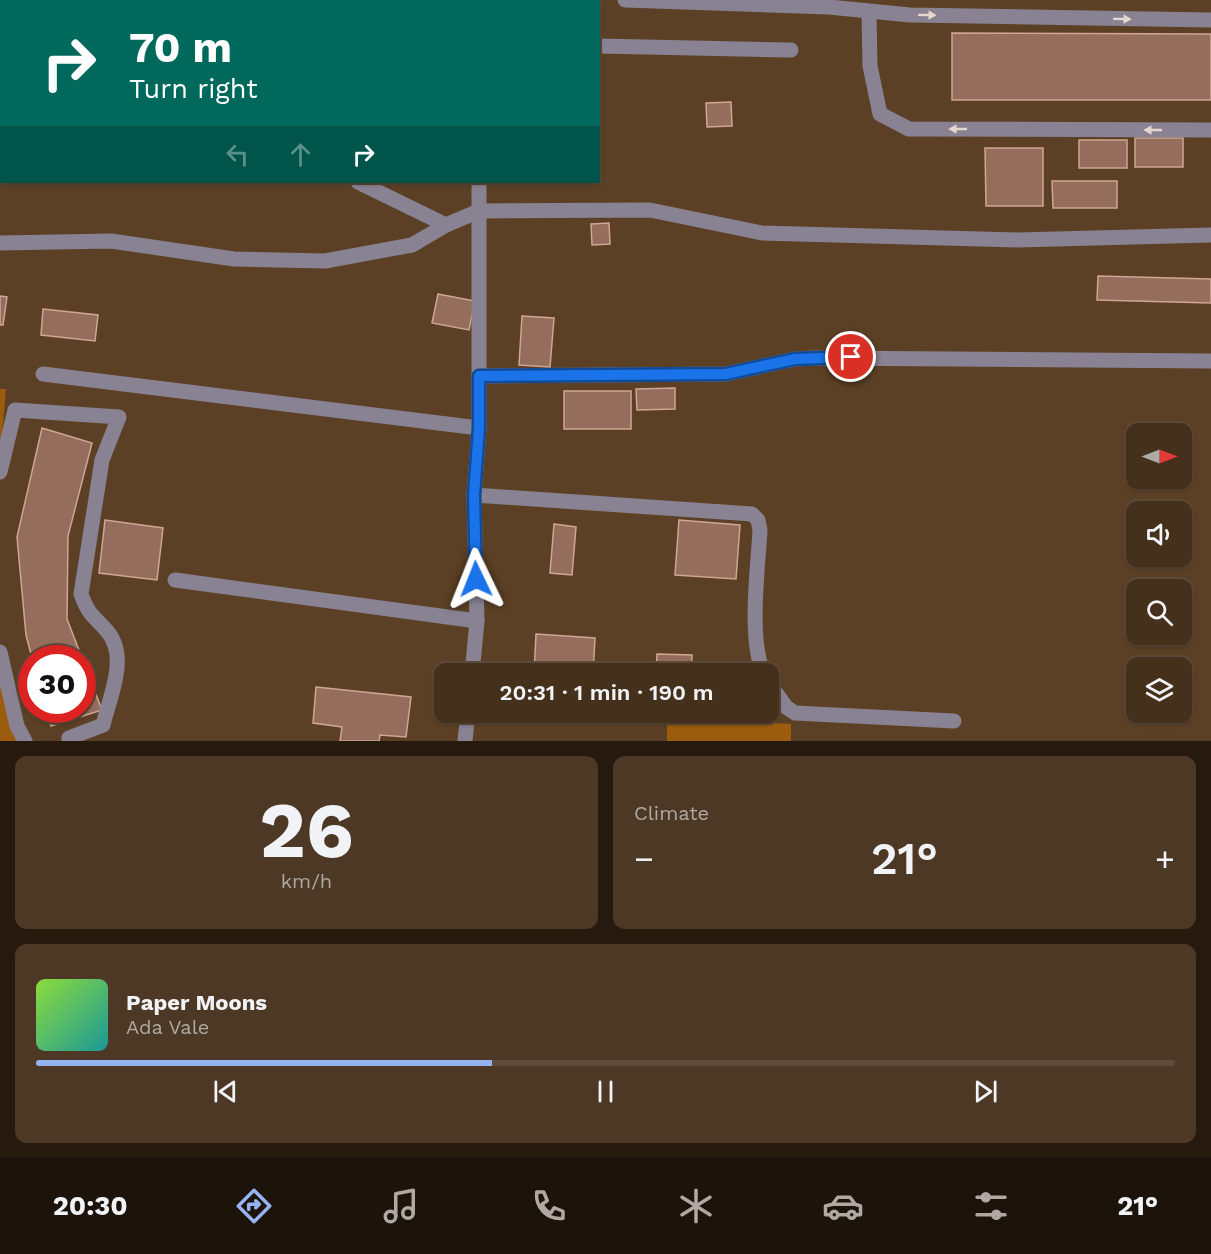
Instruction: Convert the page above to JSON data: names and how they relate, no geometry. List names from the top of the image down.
{
  "north": "right",
  "page": {
    "turn": ["70 m", "Turn right"],
    "limit": "30",
    "trip": "20:31 · 1 min · 190 m",
    "tile": [
      ["26", "km/h"],
      "Climate"
    ],
    "heat": ["−", "21°", "+"],
    "song": ["Paper Moons", "Ada Vale"],
    "tabs": ["20:30", "21°"]
  }
}
